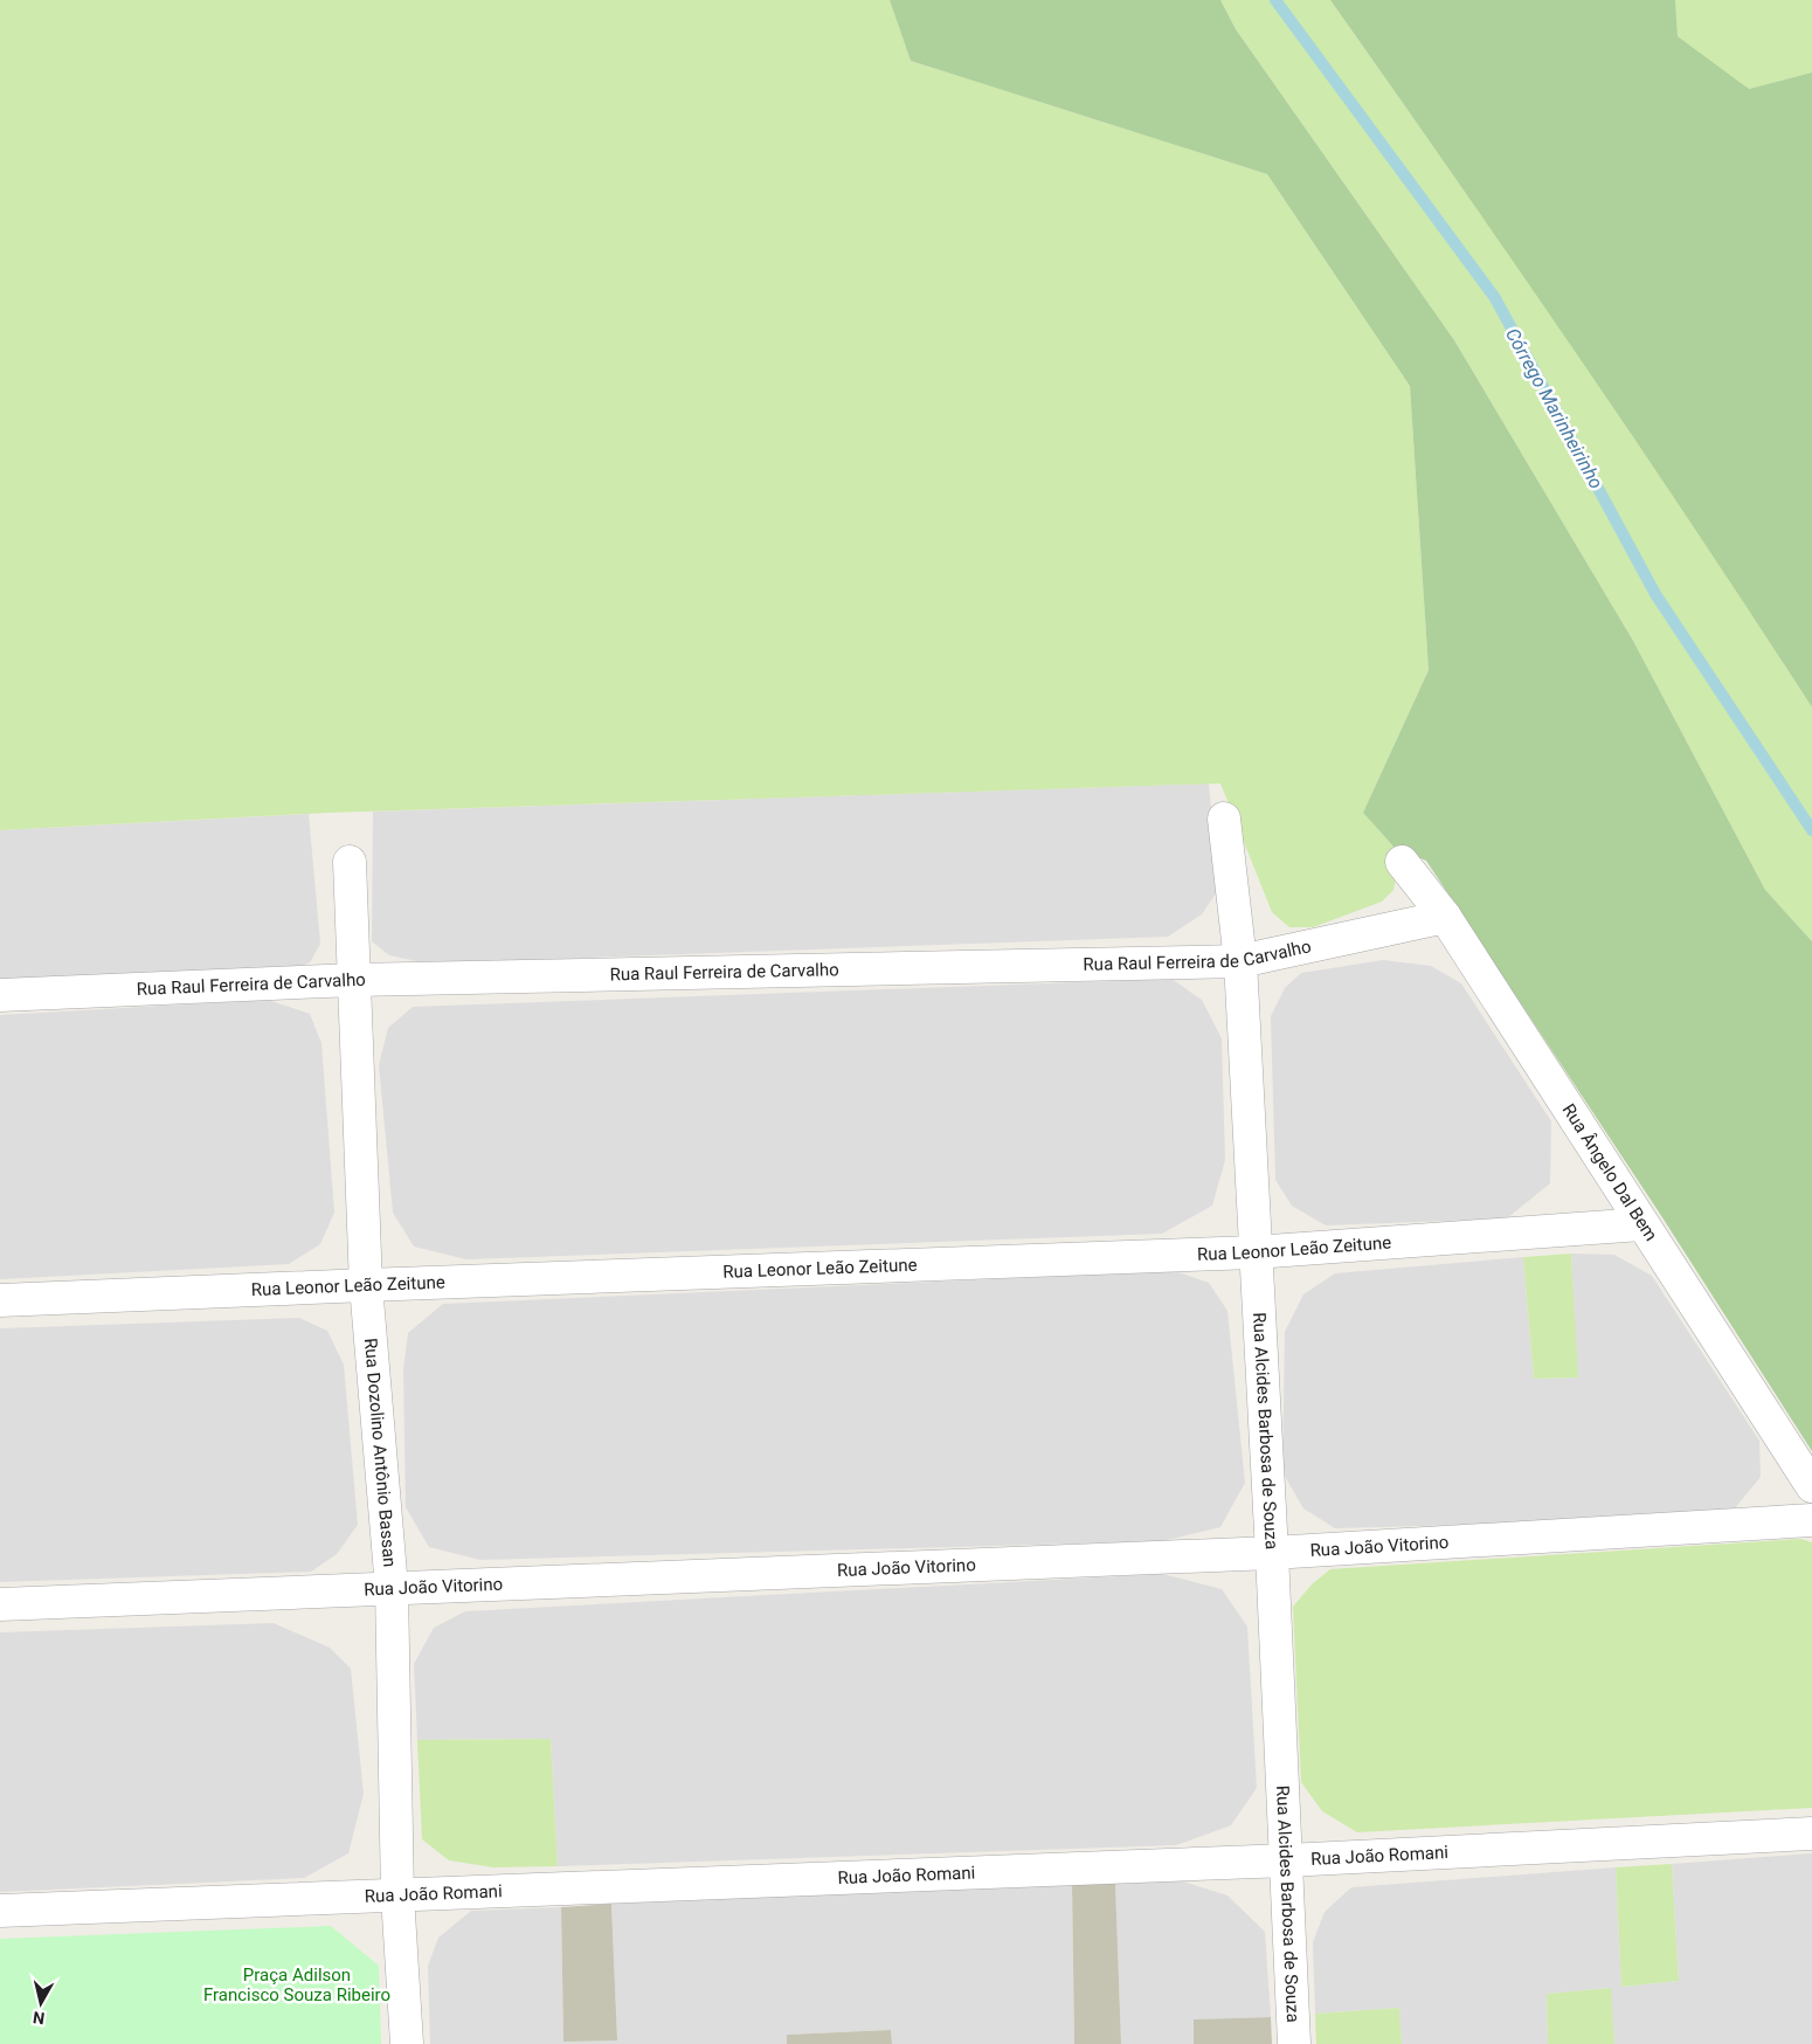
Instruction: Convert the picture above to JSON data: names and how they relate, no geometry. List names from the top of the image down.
{
  "streets": {
    "street": [
      "Rua Raul Ferreira de Carvalho",
      "Rua Ângelo Dal Bem",
      "Rua Leonor Leão Zeitune",
      "Rua Alcides Barbosa de Souza",
      "Rua Dozolino Antônio Bassan",
      "Rua João Vitorino",
      "Rua João Romani"
    ]
  },
  "crossings": [
    ["Rua Raul Ferreira de Carvalho", "Rua Ângelo Dal Bem"],
    ["Rua Raul Ferreira de Carvalho", "Rua Alcides Barbosa de Souza"],
    ["Rua Raul Ferreira de Carvalho", "Rua Dozolino Antônio Bassan"],
    ["Rua Ângelo Dal Bem", "Rua Leonor Leão Zeitune"],
    ["Rua Leonor Leão Zeitune", "Rua Alcides Barbosa de Souza"],
    ["Rua Leonor Leão Zeitune", "Rua Dozolino Antônio Bassan"],
    ["Rua Alcides Barbosa de Souza", "Rua João Vitorino"],
    ["Rua Alcides Barbosa de Souza", "Rua João Romani"],
    ["Rua Dozolino Antônio Bassan", "Rua João Vitorino"],
    ["Rua Dozolino Antônio Bassan", "Rua João Romani"]
  ],
  "water": ["Córrego Marinheirinho"],
  "parks": ["Praça Adilson Francisco Souza Ribeiro"],
  "north": "bottom"
}
